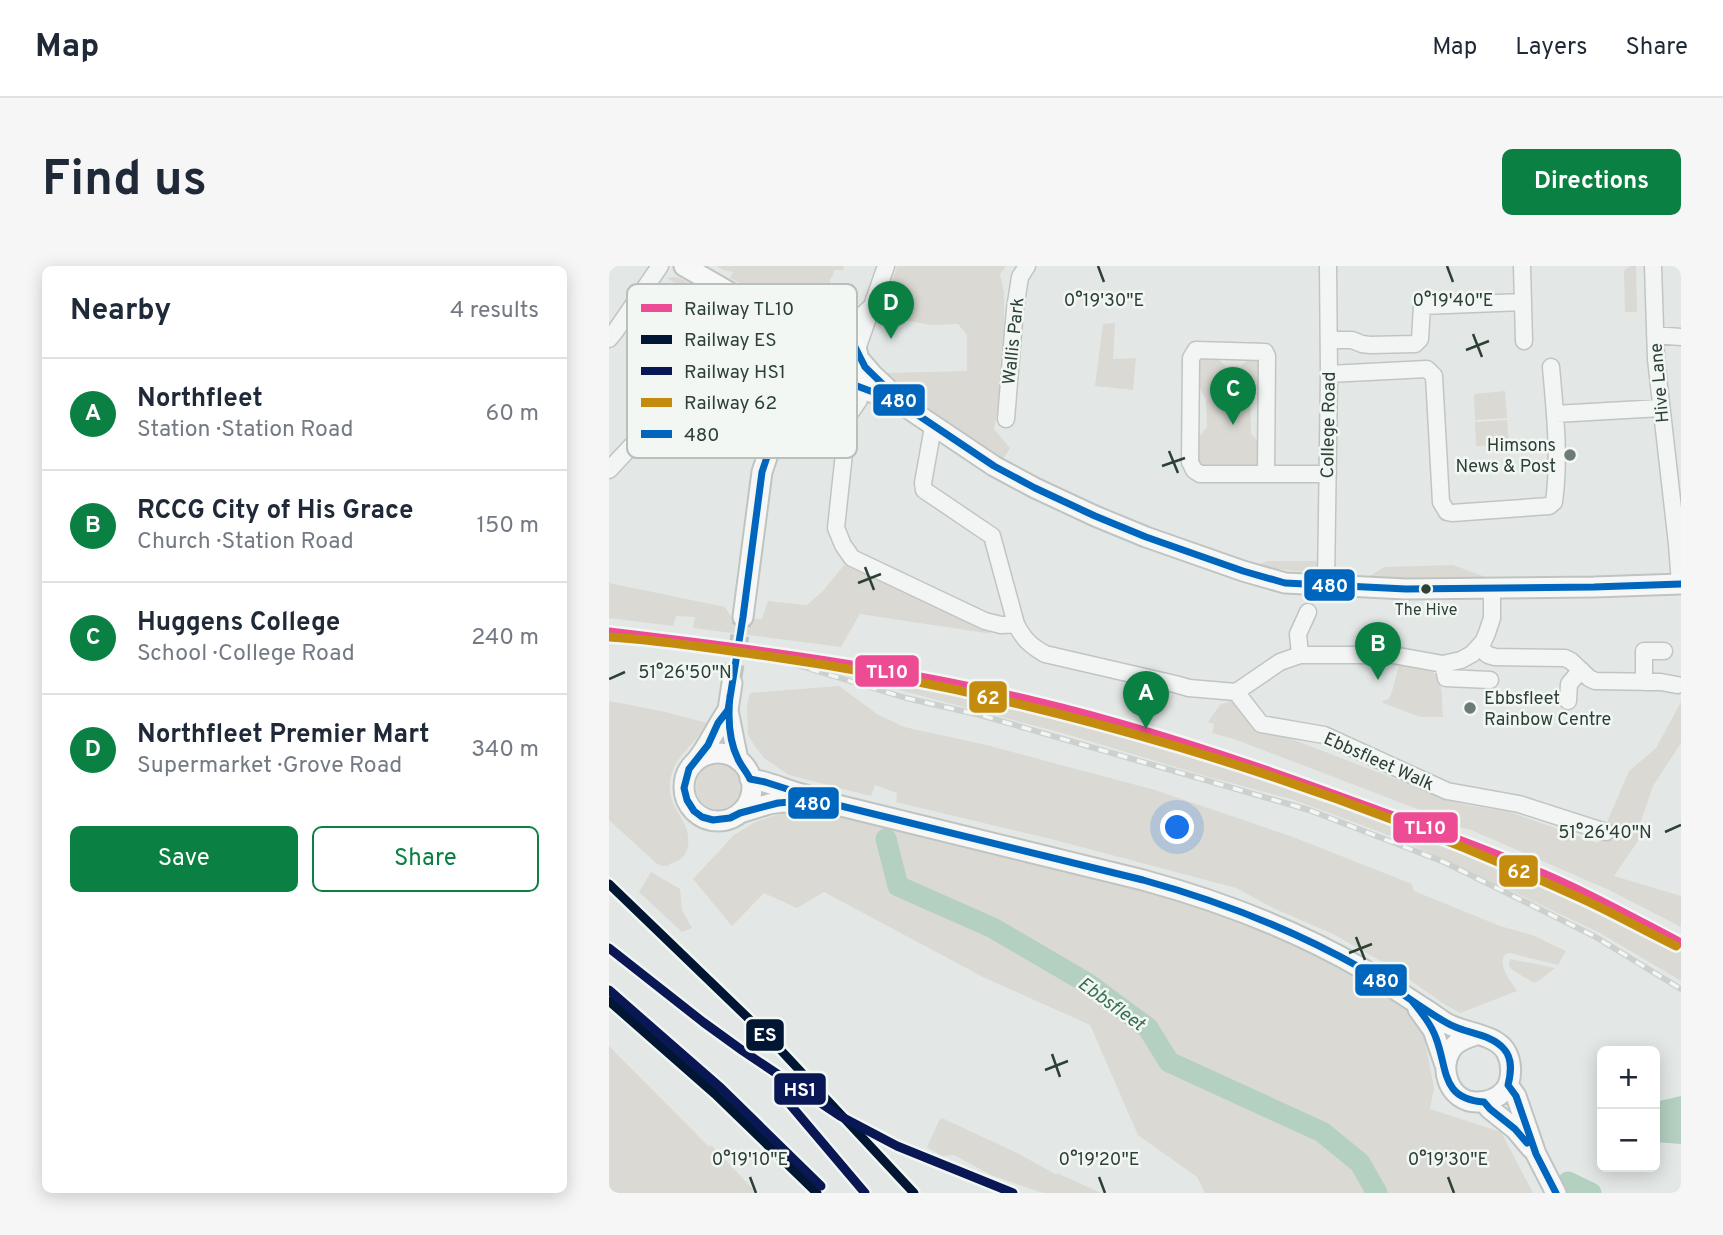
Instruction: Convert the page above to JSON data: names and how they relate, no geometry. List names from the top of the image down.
{
  "streets": {
    "street": [
      "Wallis Park",
      "Hive Lane",
      "College Road",
      "Ebbsfleet Walk"
    ]
  },
  "water": ["Ebbsfleet"],
  "places": ["Himsons News & Post", "The Hive", "Ebbsfleet Rainbow Centre"],
  "lines": [
    "transit line 480",
    "rail line TL10",
    "rail line 62",
    "rail line ES",
    "rail line HS1"
  ],
  "legend": [
    "Railway TL10",
    "Railway ES",
    "Railway HS1",
    "Railway 62",
    "480"
  ],
  "page": {
    "header": "Map",
    "nav": ["Map", "Layers", "Share"],
    "buttons": [
      "Directions",
      ["Save", "Share"]
    ],
    "title": "Find us",
    "heading": ["Nearby", "4 results"],
    "pins": [
      "D",
      "C",
      "B",
      "A"
    ],
    "list": [
      {
        "mark": "A",
        "name": "Northfleet",
        "note": "Station · Station Road",
        "value": "60 m"
      },
      {
        "mark": "B",
        "name": "RCCG City of His Grace",
        "note": "Church · Station Road",
        "value": "150 m"
      },
      {
        "mark": "C",
        "name": "Huggens College",
        "note": "School · College Road",
        "value": "240 m"
      },
      {
        "mark": "D",
        "name": "Northfleet Premier Mart",
        "note": "Supermarket · Grove Road",
        "value": "340 m"
      }
    ],
    "map_buttons": ["+", "−"]
  },
  "coordinates": [
    "0°19'30\"E",
    "0°19'40\"E",
    "51°26'50\"N",
    "51°26'40\"N",
    "0°19'10\"E",
    "0°19'20\"E"
  ]
}
